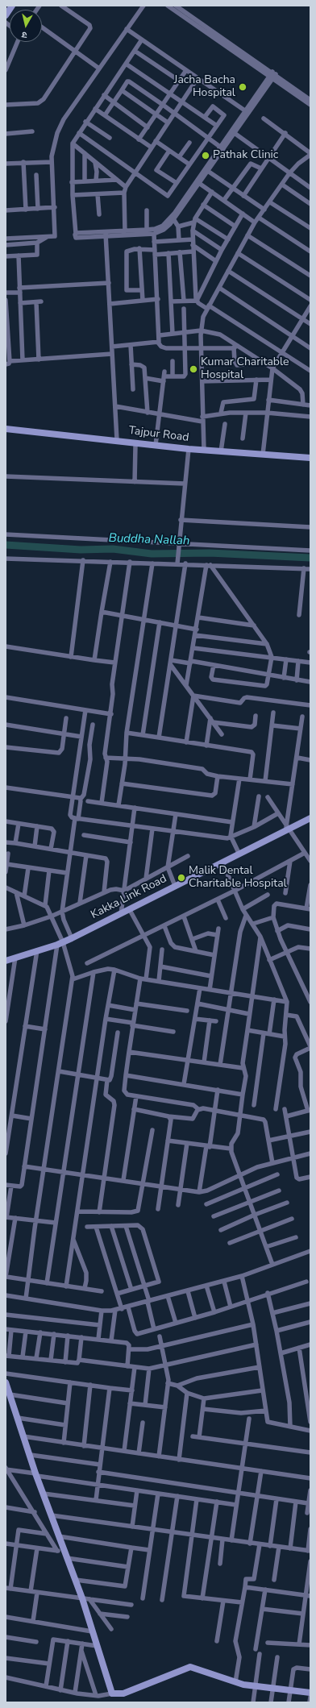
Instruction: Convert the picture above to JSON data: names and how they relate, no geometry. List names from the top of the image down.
{
  "streets": {
    "street": ["Tajpur Road", "Kakka Link Road"]
  },
  "water": ["Buddha Nallah"],
  "places": [
    "Jacha Bacha Hospital",
    "Pathak Clinic",
    "Kumar Charitable Hospital",
    "Malik Dental Charitable Hospital"
  ],
  "north": "bottom"
}
